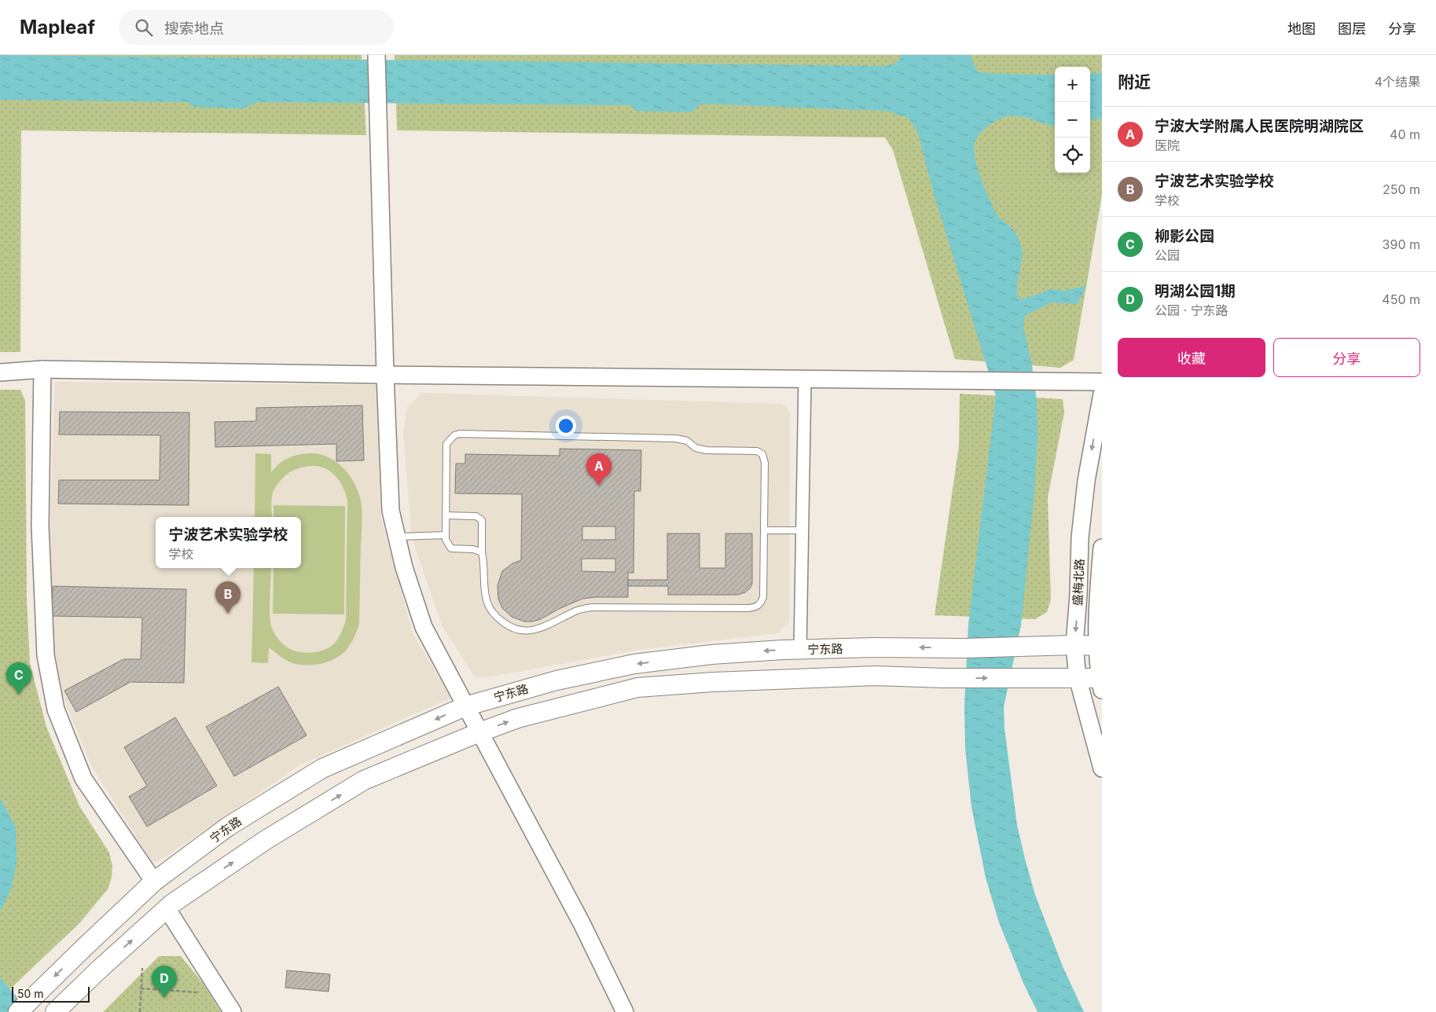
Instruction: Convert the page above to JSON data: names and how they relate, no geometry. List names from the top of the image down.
{
  "streets": {
    "main road": ["宁东路"],
    "street": ["盛梅北路"]
  },
  "crossings": [
    ["盛梅北路", "宁东路"]
  ],
  "scale_bar": "50 m",
  "page": {
    "header": "Mapleaf",
    "search": "搜索地点",
    "nav": ["地图", "图层", "分享"],
    "heading": ["附近", "4个结果"],
    "map_buttons": ["+", "−"],
    "list": [
      {
        "mark": "A",
        "name": "宁波大学附属人民医院明湖院区",
        "note": "医院",
        "value": "40 m"
      },
      {
        "mark": "B",
        "name": "宁波艺术实验学校",
        "note": "学校",
        "value": "250 m"
      },
      {
        "mark": "C",
        "name": "柳影公园",
        "note": "公园",
        "value": "390 m"
      },
      {
        "mark": "D",
        "name": "明湖公园1期",
        "note": "公园 · 宁东路",
        "value": "450 m"
      }
    ],
    "buttons": ["收藏", "分享"],
    "pins": [
      "A",
      "B",
      "C",
      "D"
    ],
    "popup": ["宁波艺术实验学校", "学校"],
    "scale": "50 m"
  }
}
